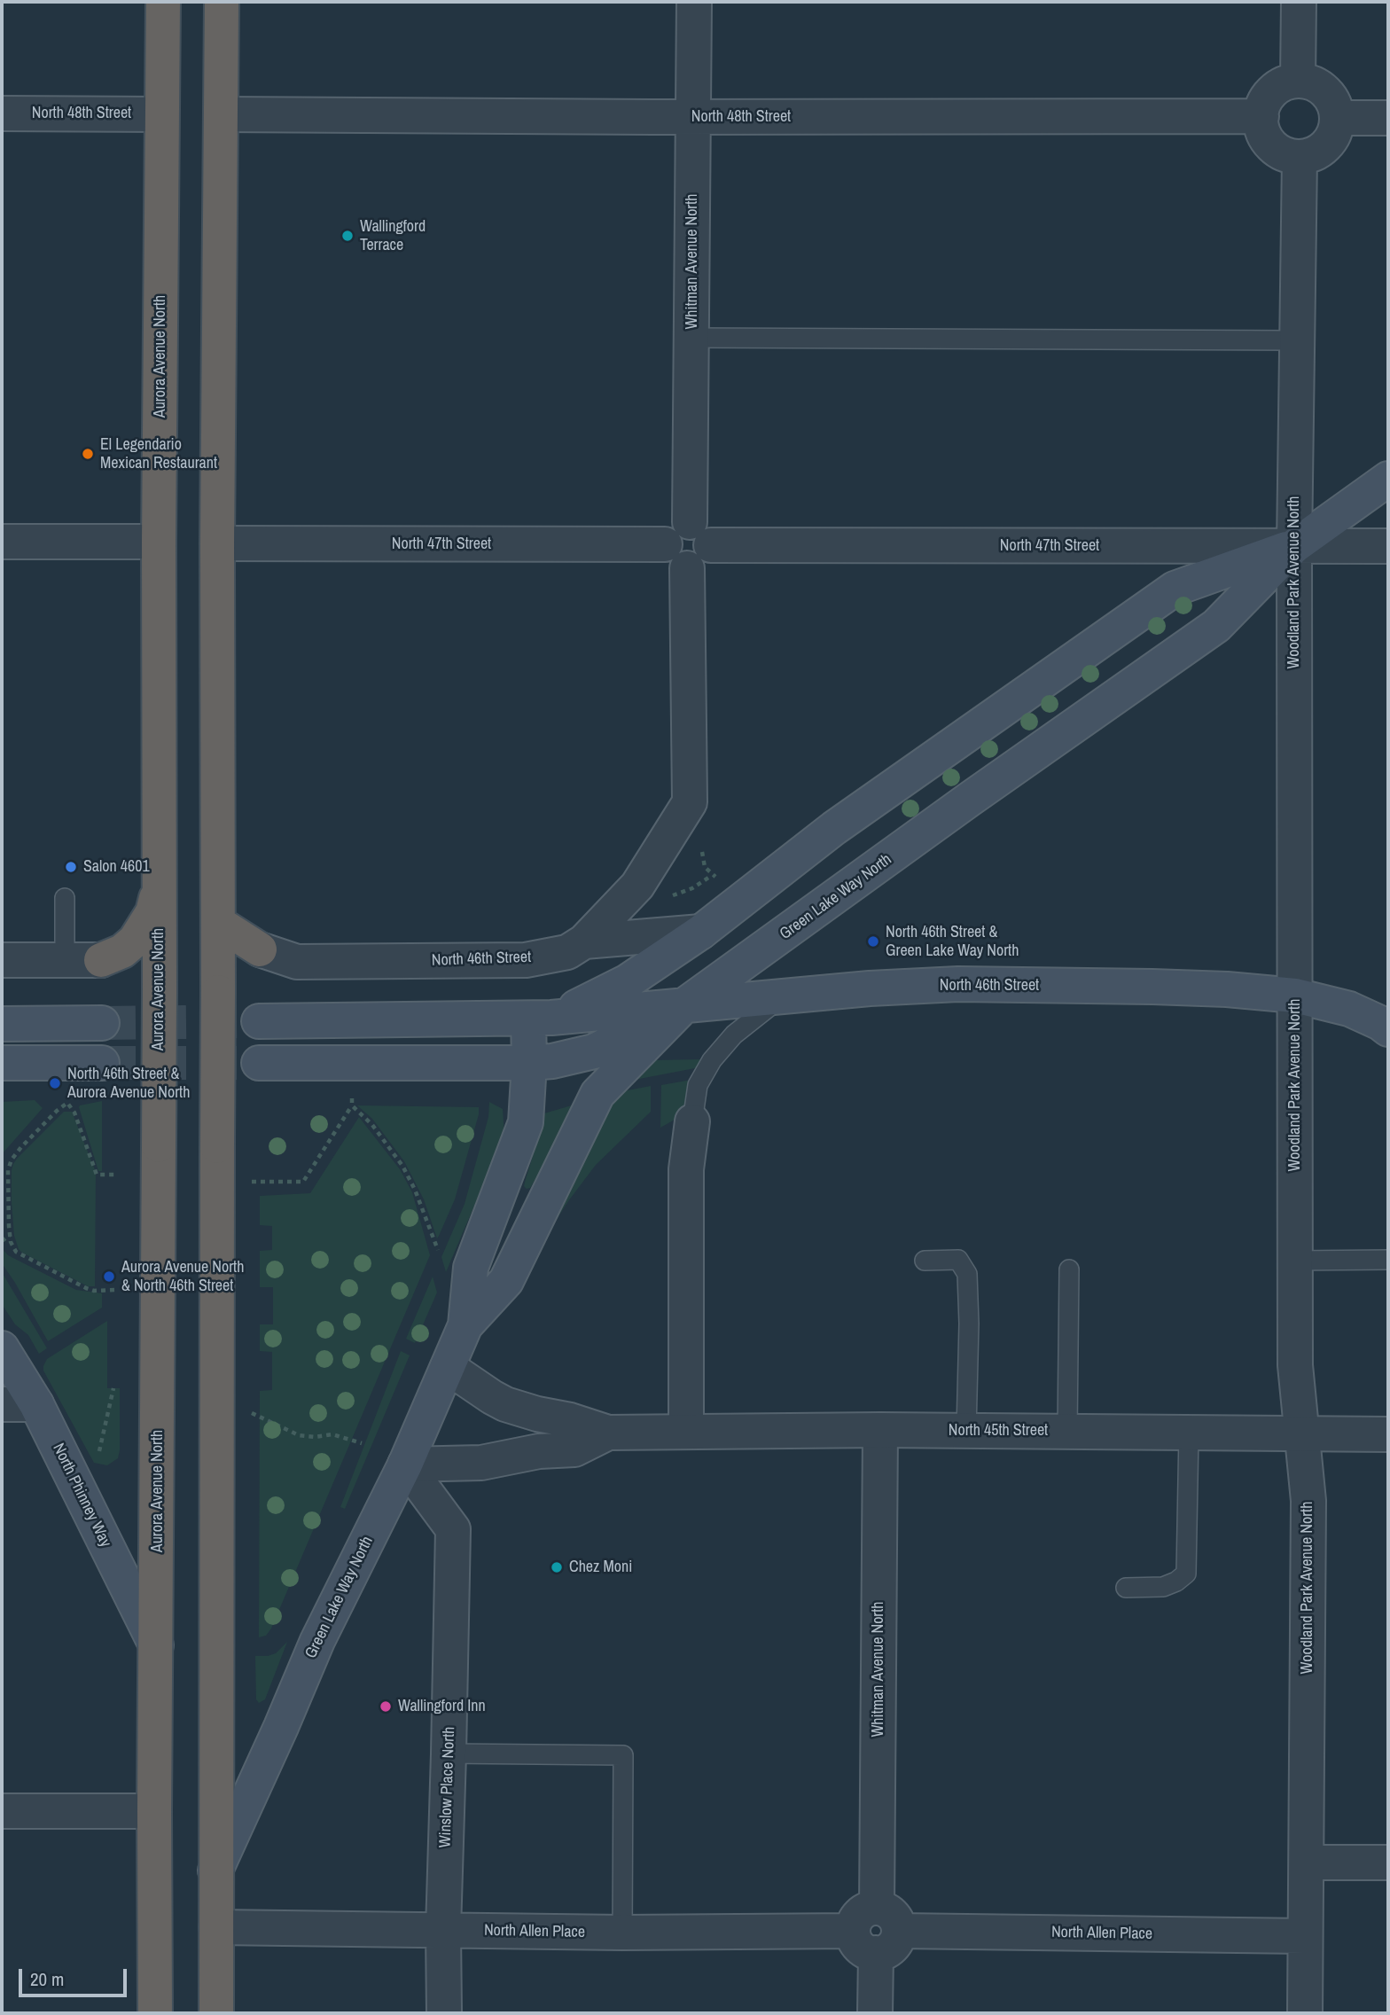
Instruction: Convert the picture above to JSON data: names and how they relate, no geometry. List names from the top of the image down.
{
  "streets": {
    "highway": ["Aurora Avenue North"],
    "main road": ["Green Lake Way North", "North 46th Street", "North Phinney Way"],
    "street": [
      "North 48th Street",
      "Whitman Avenue North",
      "North 47th Street",
      "Woodland Park Avenue North",
      "North 45th Street",
      "Winslow Place North",
      "North Allen Place"
    ]
  },
  "crossings": [
    ["North 48th Street", "Whitman Avenue North"],
    ["North 48th Street", "Aurora Avenue North"],
    ["North 48th Street", "Woodland Park Avenue North"],
    ["Whitman Avenue North", "North 47th Street"],
    ["Whitman Avenue North", "North 45th Street"],
    ["Whitman Avenue North", "North Allen Place"],
    ["Aurora Avenue North", "North Phinney Way"],
    ["North 47th Street", "Woodland Park Avenue North"],
    ["North 47th Street", "Green Lake Way North"],
    ["Woodland Park Avenue North", "Green Lake Way North"],
    ["Woodland Park Avenue North", "North 46th Street"],
    ["Woodland Park Avenue North", "North 45th Street"],
    ["Woodland Park Avenue North", "North Allen Place"],
    ["Green Lake Way North", "North 46th Street"],
    ["Green Lake Way North", "North 45th Street"],
    ["Green Lake Way North", "Winslow Place North"],
    ["North 45th Street", "Winslow Place North"],
    ["Winslow Place North", "North Allen Place"]
  ],
  "places": [
    "Wallingford Terrace",
    "El Legendario Mexican Restaurant",
    "Salon 4601",
    "North 46th Street & Green Lake Way North",
    "North 46th Street & Aurora Avenue North",
    "Aurora Avenue North & North 46th Street",
    "Chez Moni",
    "Wallingford Inn"
  ],
  "scale_bar": "20 m"
}
